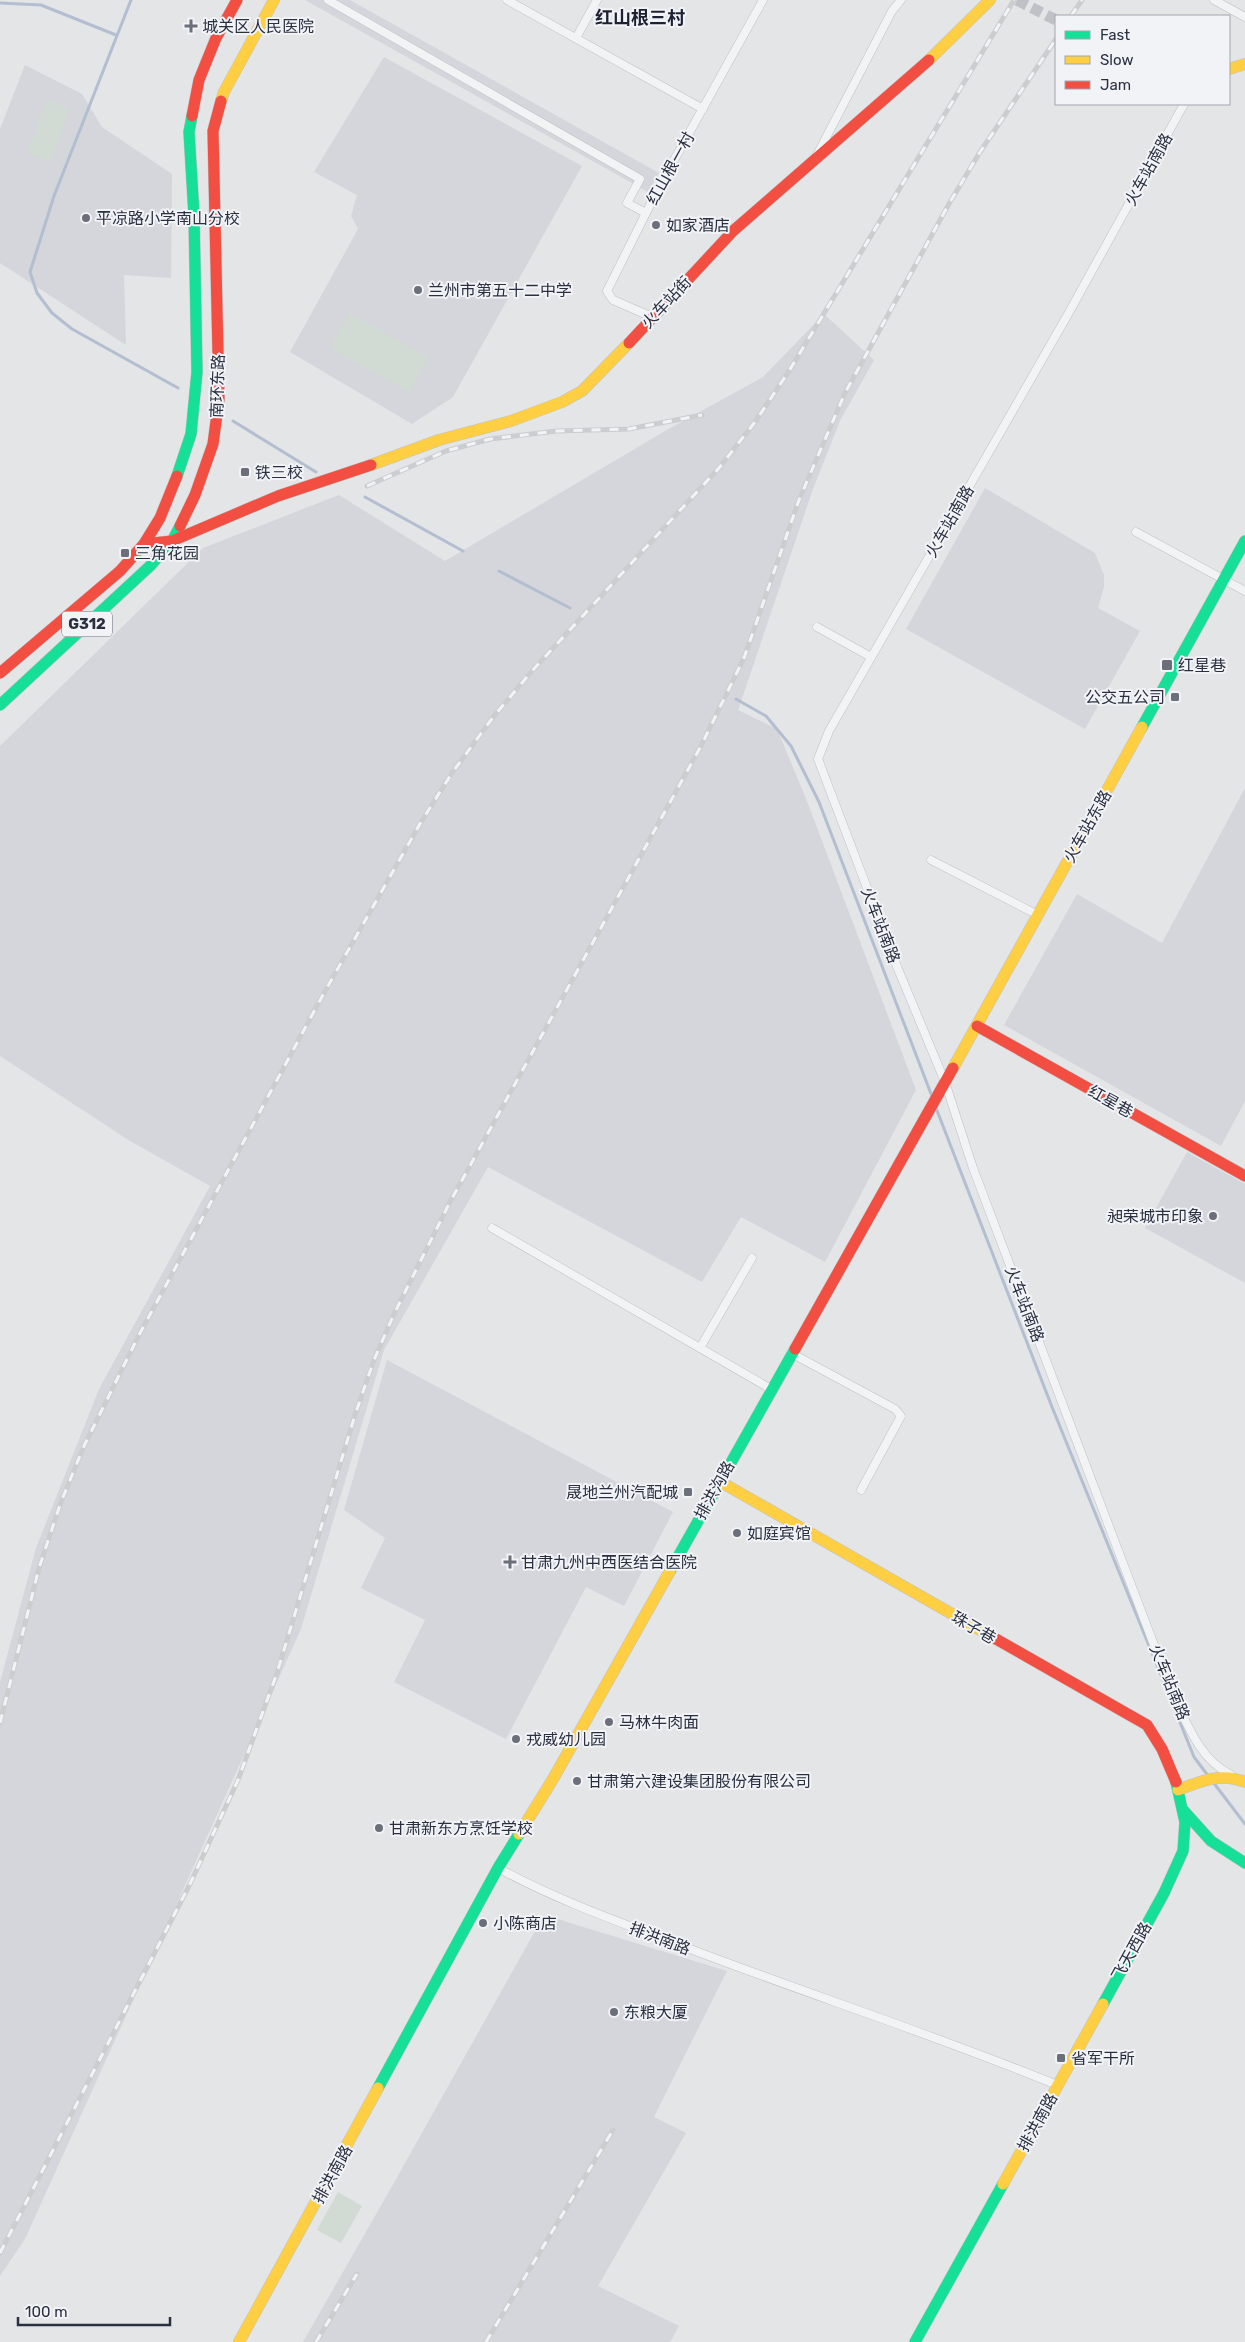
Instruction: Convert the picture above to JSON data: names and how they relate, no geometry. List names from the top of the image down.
{
  "streets": {
    "main road": [
      "火车站街",
      "南环东路",
      "G312",
      "火车站东路",
      "红星巷",
      "排洪沟路",
      "珠子巷",
      "排洪南路",
      "飞天西路"
    ],
    "street": ["红山根一村", "火车站南路"]
  },
  "crossings": [
    ["红山根一村", "火车站街"],
    ["火车站南路", "火车站东路"],
    ["火车站街", "南环东路"],
    ["火车站东路", "红星巷"],
    ["火车站东路", "排洪沟路"],
    ["排洪沟路", "珠子巷"],
    ["排洪沟路", "排洪南路"],
    ["珠子巷", "飞天西路"],
    ["排洪南路", "飞天西路"]
  ],
  "districts": ["红山根三村"],
  "places": {
    "health": ["城关区人民医院", "甘肃九州中西医结合医院"],
    "other": [
      "平凉路小学南山分校",
      "如家酒店",
      "兰州市第五十二中学",
      "昶荣城市印象",
      "如庭宾馆",
      "马林牛肉面",
      "戎威幼儿园",
      "甘肃第六建设集团股份有限公司",
      "甘肃新东方烹饪学校",
      "小陈商店",
      "东粮大厦"
    ],
    "transit": [
      "铁三校",
      "三角花园",
      "红星巷",
      "公交五公司",
      "晟地兰州汽配城",
      "省军干所"
    ]
  },
  "legend": ["Fast", "Slow", "Jam"],
  "scale_bar": "100 m"
}
